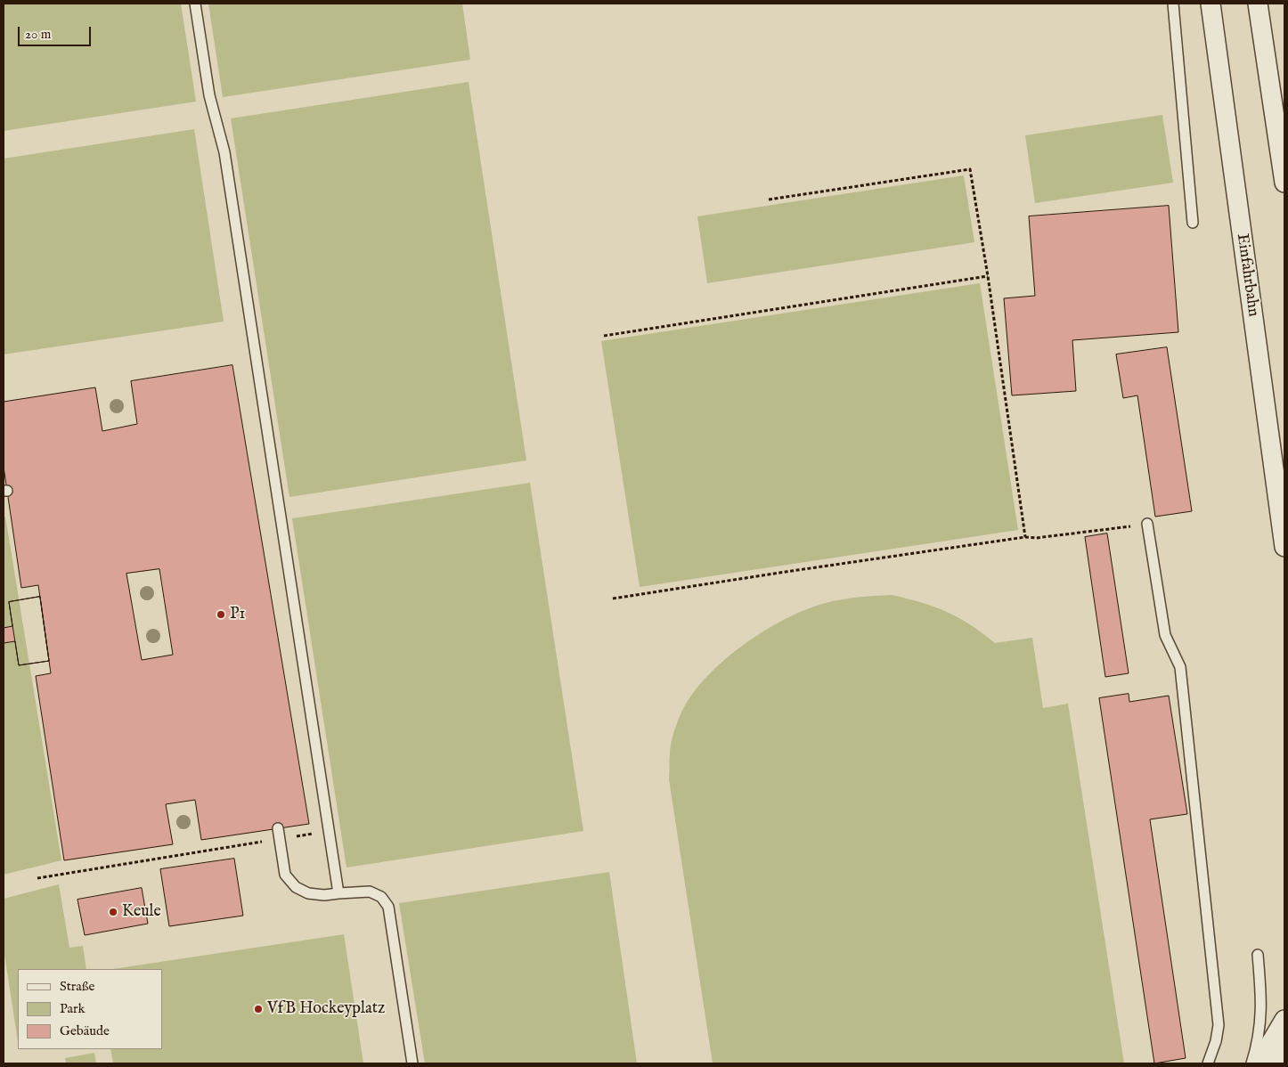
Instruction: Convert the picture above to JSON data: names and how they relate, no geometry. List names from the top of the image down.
{
  "streets": {
    "street": ["Einfahrbahn"]
  },
  "places": ["P1", "Keule", "VfB Hockeyplatz"],
  "legend": ["Straße", "Park", "Gebäude"],
  "scale_bar": "20 m"
}
